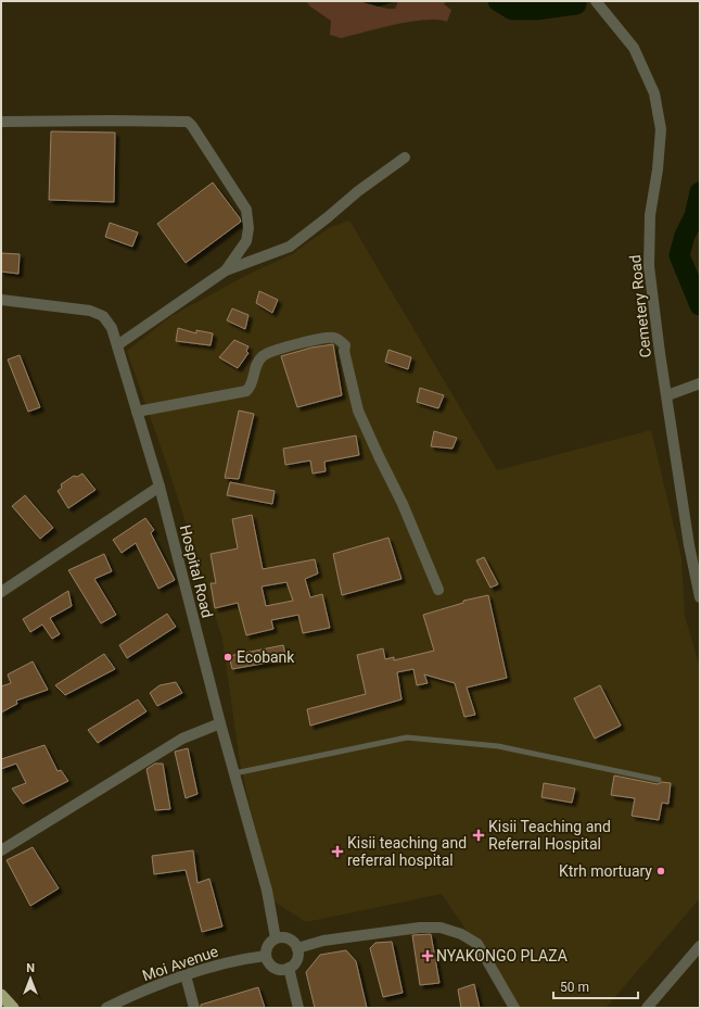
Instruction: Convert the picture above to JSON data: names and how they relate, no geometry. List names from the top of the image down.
{
  "streets": {
    "street": ["Cemetery Road", "Hospital Road", "Moi Avenue"]
  },
  "crossings": [
    ["Hospital Road", "Moi Avenue"]
  ],
  "places": {
    "other": ["Ecobank", "Ktrh mortuary"],
    "health": ["Kisii Teaching and Referral Hospital", "Kisii teaching and referral hospital", "NYAKONGO PLAZA"]
  },
  "scale_bar": "50 m",
  "north": "top"
}
